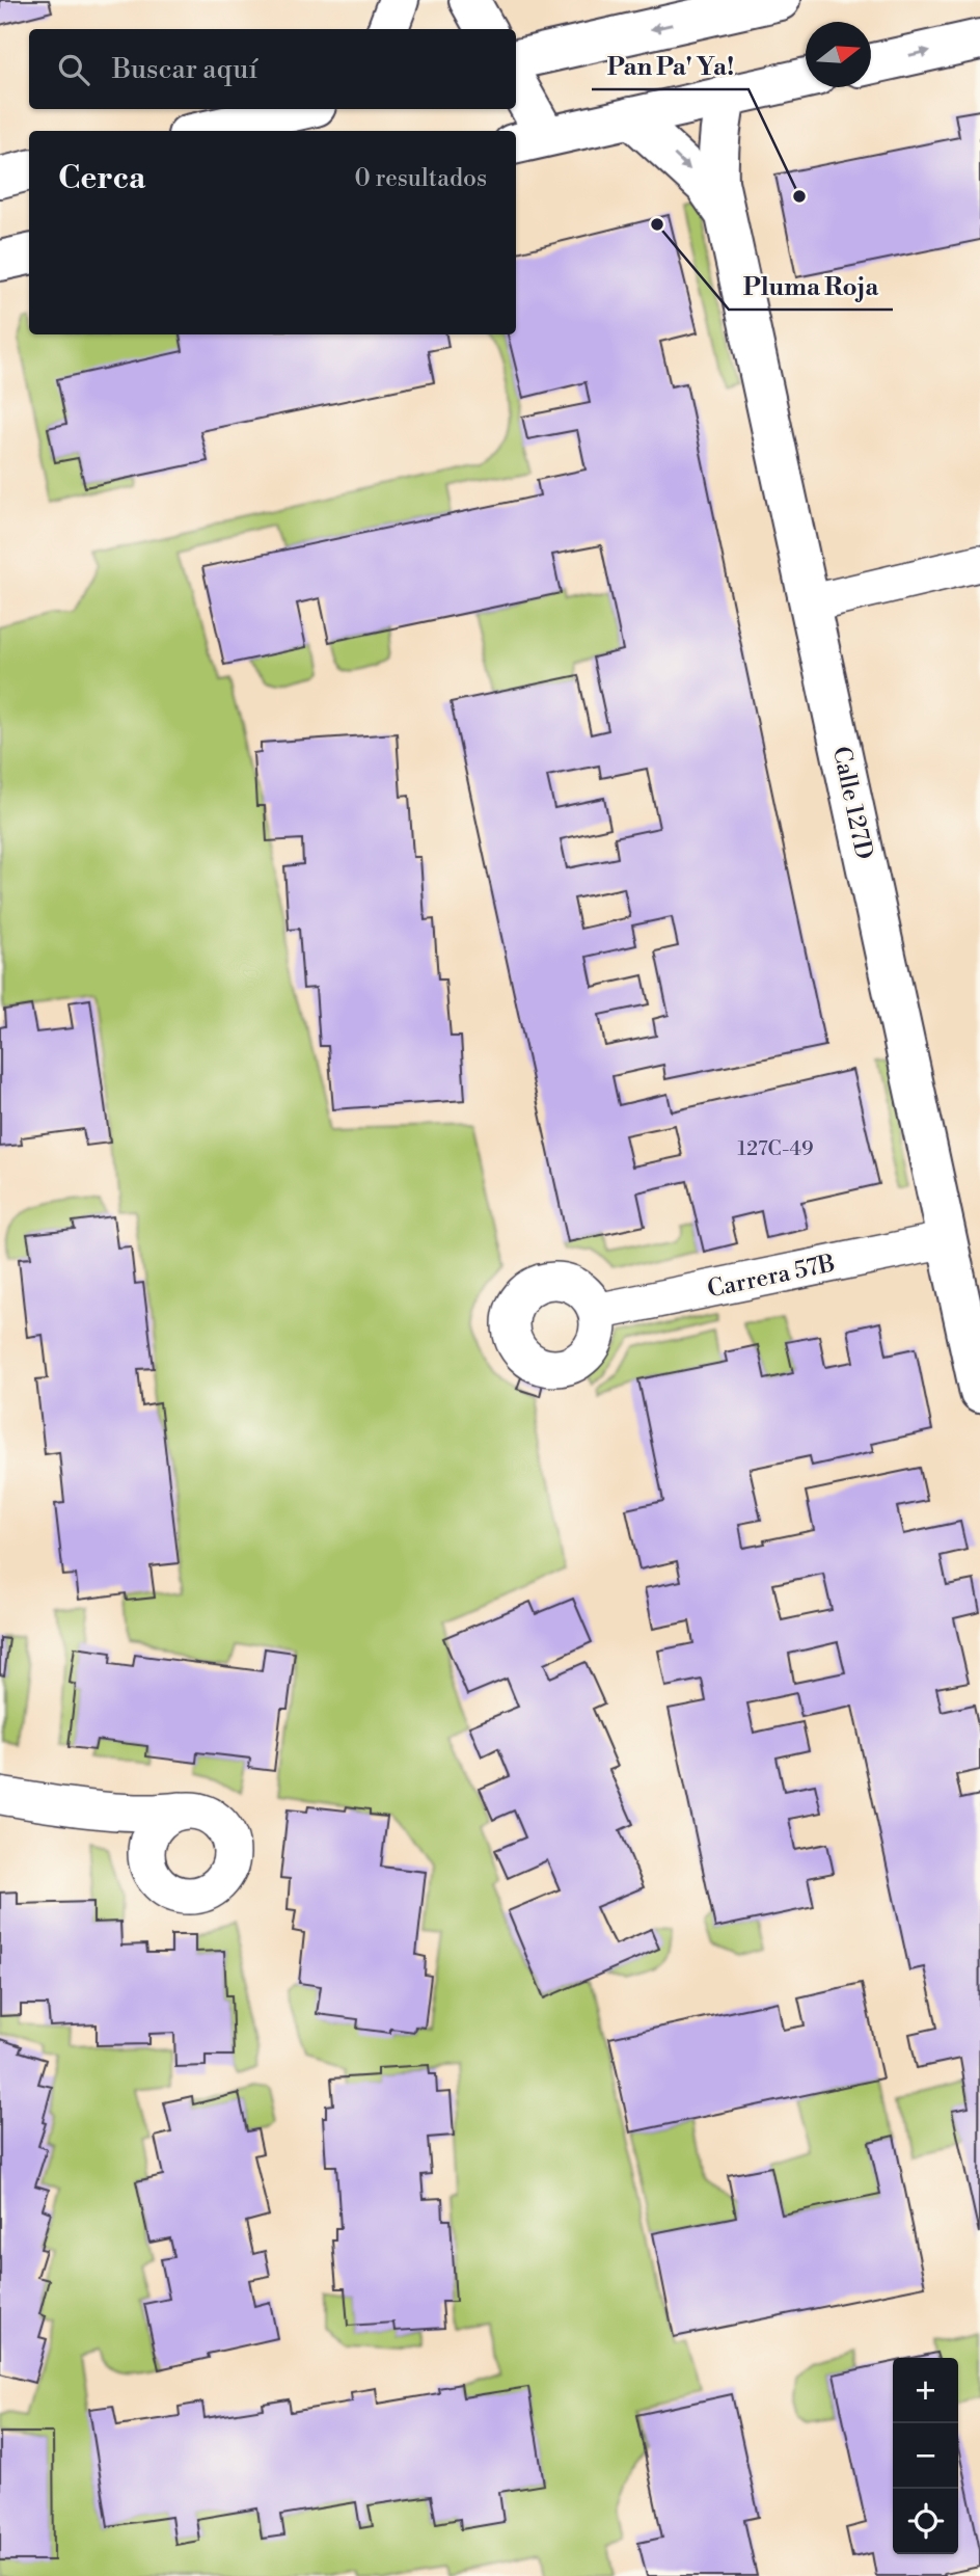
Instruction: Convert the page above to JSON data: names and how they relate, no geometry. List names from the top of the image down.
{
  "streets": {
    "street": ["Calle 127D", "Carrera 57B"]
  },
  "crossings": [
    ["Calle 127D", "Carrera 57B"]
  ],
  "places": ["Pan Pa' Ya!", "Pluma Roja"],
  "house_numbers": ["127C-49"],
  "north": "right",
  "page": {
    "search": "Buscar aquí",
    "heading": ["Cerca", "0 resultados"],
    "map_buttons": ["+", "−"]
  }
}
